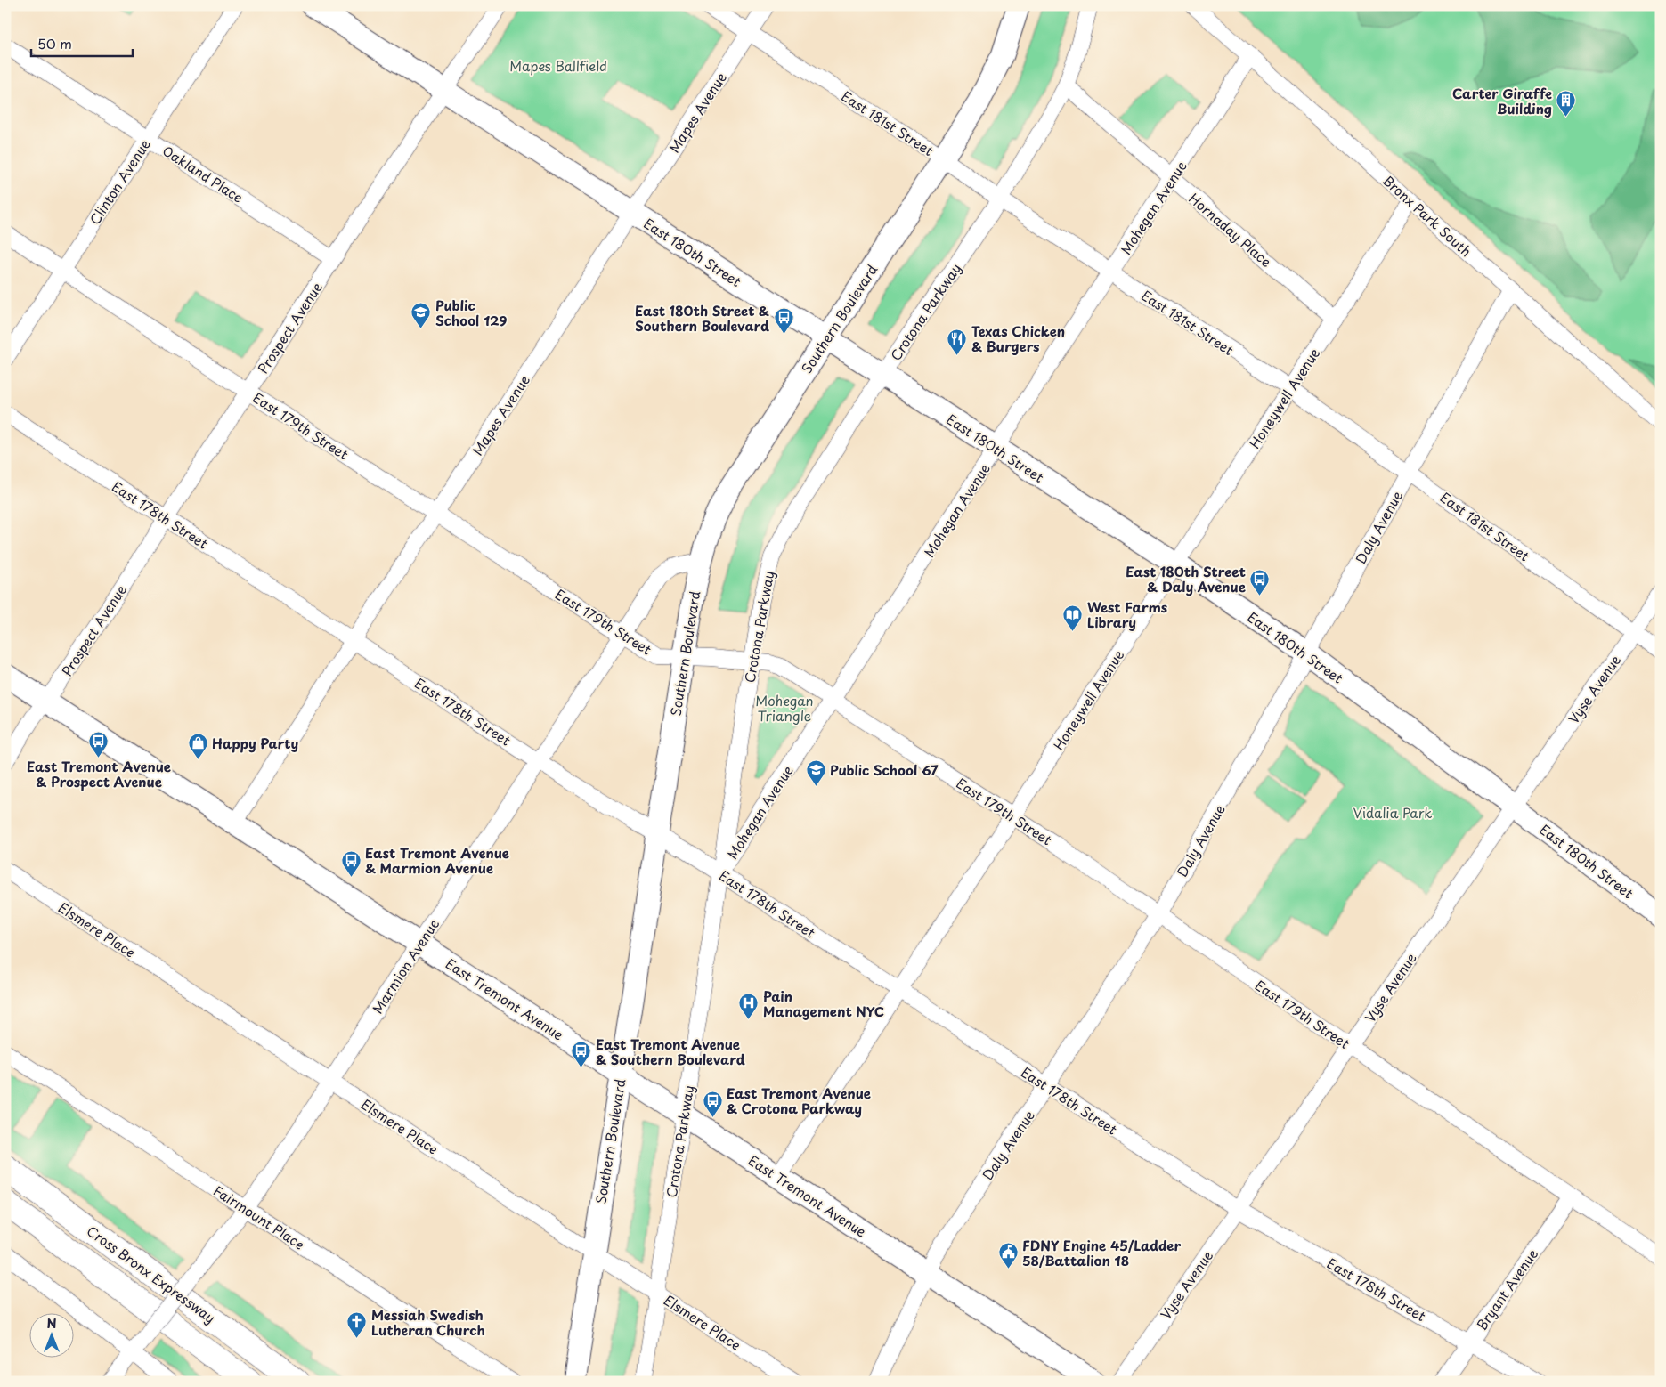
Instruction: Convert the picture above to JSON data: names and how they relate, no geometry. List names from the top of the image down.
{
  "streets": {
    "highway": ["Cross Bronx Expressway"],
    "main road": ["East 180th Street", "Southern Boulevard", "East Tremont Avenue"],
    "street": [
      "Mapes Avenue",
      "East 181st Street",
      "Oakland Place",
      "Clinton Avenue",
      "Mohegan Avenue",
      "Bronx Park South",
      "Hornaday Place",
      "Crotona Parkway",
      "Prospect Avenue",
      "Honeywell Avenue",
      "East 179th Street",
      "East 178th Street",
      "Daly Avenue",
      "Vyse Avenue",
      "Elsmere Place",
      "Marmion Avenue",
      "Fairmount Place",
      "Bryant Avenue"
    ]
  },
  "crossings": [
    ["Mapes Avenue", "East 181st Street"],
    ["Mapes Avenue", "East 180th Street"],
    ["Mapes Avenue", "East 179th Street"],
    ["Mapes Avenue", "East 178th Street"],
    ["Mapes Avenue", "East Tremont Avenue"],
    ["East 181st Street", "Mohegan Avenue"],
    ["East 181st Street", "Crotona Parkway"],
    ["East 181st Street", "Southern Boulevard"],
    ["East 181st Street", "Honeywell Avenue"],
    ["East 181st Street", "Daly Avenue"],
    ["East 181st Street", "Vyse Avenue"],
    ["Oakland Place", "Clinton Avenue"],
    ["Oakland Place", "Prospect Avenue"],
    ["Clinton Avenue", "East 179th Street"],
    ["Mohegan Avenue", "Bronx Park South"],
    ["Mohegan Avenue", "Hornaday Place"],
    ["Mohegan Avenue", "East 180th Street"],
    ["Mohegan Avenue", "Crotona Parkway"],
    ["Mohegan Avenue", "East 179th Street"],
    ["Mohegan Avenue", "East 178th Street"],
    ["Bronx Park South", "Honeywell Avenue"],
    ["Bronx Park South", "Daly Avenue"],
    ["Hornaday Place", "Crotona Parkway"],
    ["Hornaday Place", "Honeywell Avenue"],
    ["East 180th Street", "Crotona Parkway"],
    ["East 180th Street", "Southern Boulevard"],
    ["East 180th Street", "Prospect Avenue"],
    ["East 180th Street", "Honeywell Avenue"],
    ["East 180th Street", "Daly Avenue"],
    ["East 180th Street", "Vyse Avenue"],
    ["Crotona Parkway", "East 179th Street"],
    ["Crotona Parkway", "East 178th Street"],
    ["Crotona Parkway", "Elsmere Place"],
    ["Crotona Parkway", "East Tremont Avenue"],
    ["Southern Boulevard", "East 179th Street"],
    ["Southern Boulevard", "East 178th Street"],
    ["Southern Boulevard", "Elsmere Place"],
    ["Southern Boulevard", "Marmion Avenue"],
    ["Southern Boulevard", "East Tremont Avenue"],
    ["Prospect Avenue", "East 179th Street"],
    ["Prospect Avenue", "East 178th Street"],
    ["Prospect Avenue", "East Tremont Avenue"],
    ["Honeywell Avenue", "East 179th Street"],
    ["Honeywell Avenue", "East 178th Street"],
    ["Honeywell Avenue", "East Tremont Avenue"],
    ["East 179th Street", "Daly Avenue"],
    ["East 179th Street", "Vyse Avenue"],
    ["East 179th Street", "Marmion Avenue"],
    ["East 179th Street", "Bryant Avenue"],
    ["East 178th Street", "Daly Avenue"],
    ["East 178th Street", "Vyse Avenue"],
    ["East 178th Street", "Marmion Avenue"],
    ["East 178th Street", "Bryant Avenue"],
    ["Daly Avenue", "East Tremont Avenue"],
    ["Elsmere Place", "Marmion Avenue"],
    ["Marmion Avenue", "East Tremont Avenue"],
    ["Marmion Avenue", "Fairmount Place"]
  ],
  "parks": ["Mapes Ballfield", "Mohegan Triangle", "Vidalia Park"],
  "places": {
    "building": ["Carter Giraffe Building"],
    "school or university": ["Public School 129", "Public School 67"],
    "bus stop": [
      "East 180th Street & Southern Boulevard",
      "East 180th Street & Daly Avenue",
      "East Tremont Avenue & Prospect Avenue",
      "East Tremont Avenue & Marmion Avenue",
      "East Tremont Avenue & Southern Boulevard",
      "East Tremont Avenue & Crotona Parkway"
    ],
    "restaurant": ["Texas Chicken & Burgers"],
    "library": ["West Farms Library"],
    "shop": ["Happy Party"],
    "hospital": ["Pain Management NYC"],
    "public building": ["FDNY Engine 45/Ladder 58/Battalion 18"],
    "church": ["Messiah Swedish Lutheran Church"]
  },
  "scale_bar": "50 m",
  "north": "top"
}
